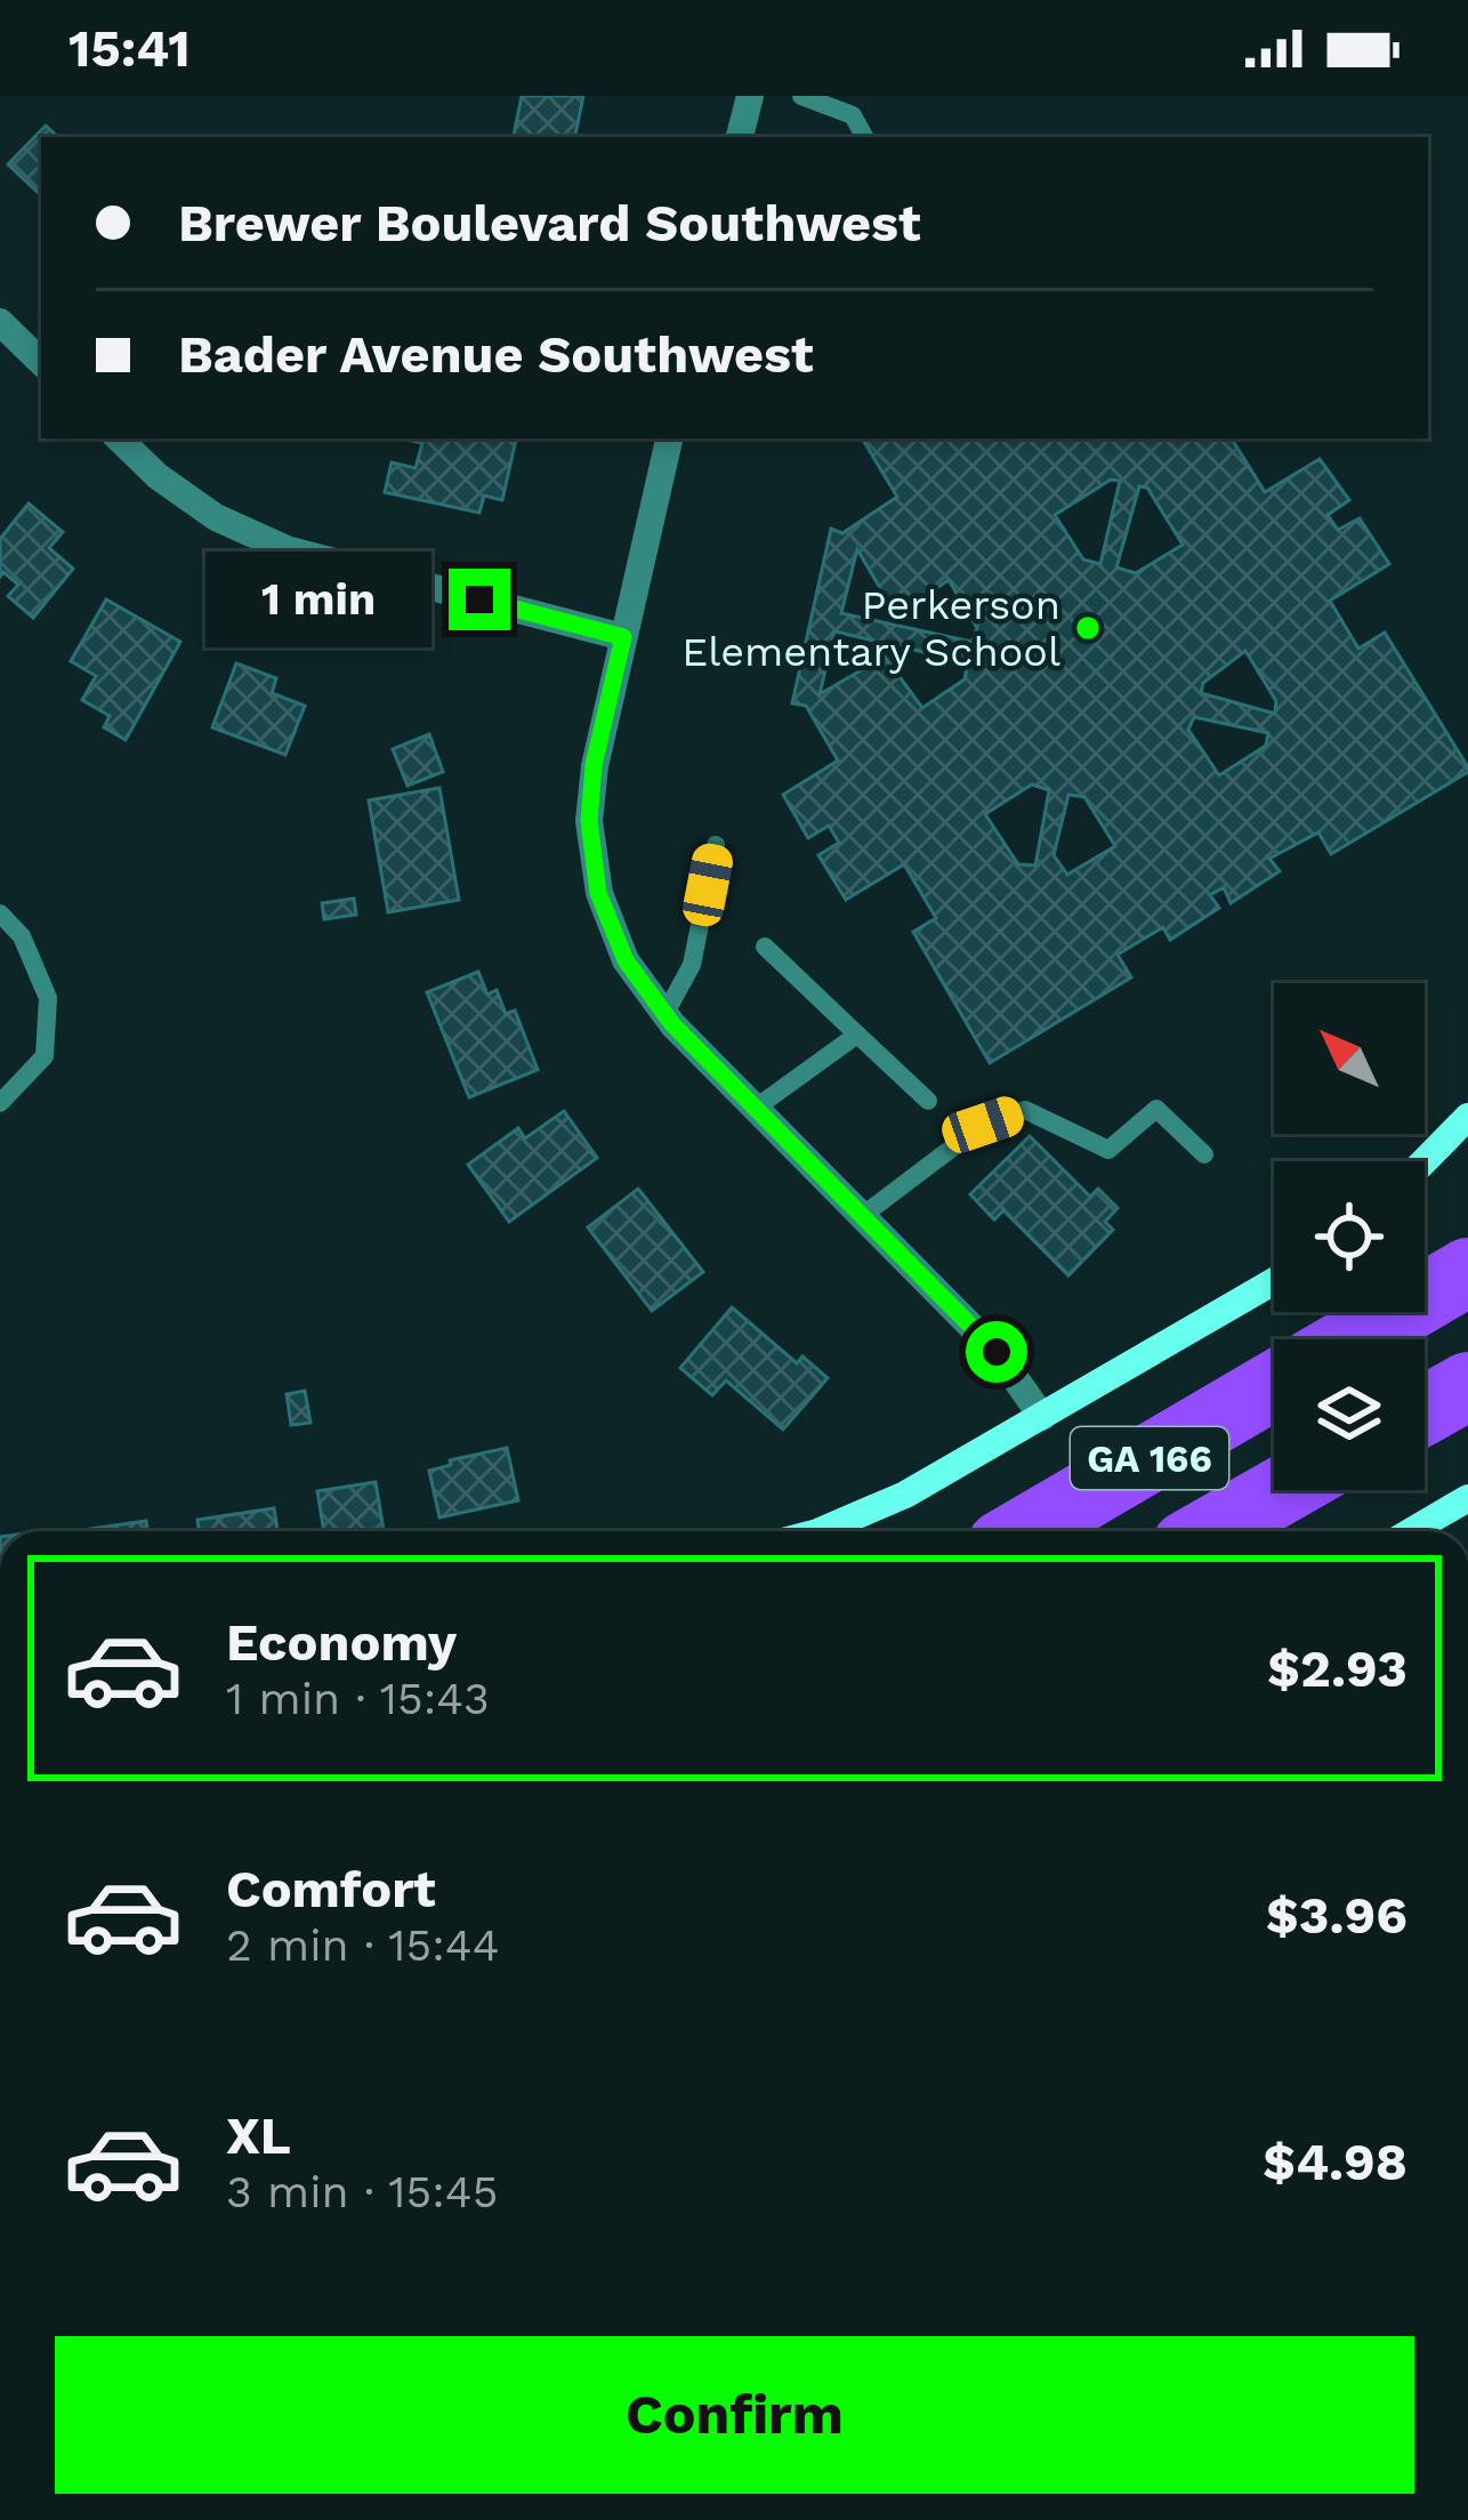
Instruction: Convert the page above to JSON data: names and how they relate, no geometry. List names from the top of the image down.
{
  "streets": {
    "highway": ["GA 166"]
  },
  "places": ["Perkerson Elementary School"],
  "north": "top left",
  "page": {
    "status": "15:41",
    "banner": ["Brewer Boulevard Southwest", "Bader Avenue Southwest"],
    "bubble": "1 min",
    "list": [
      {
        "name": "Economy",
        "note": "1 min · 15:43",
        "value": "$2.93"
      },
      {
        "name": "Comfort",
        "note": "2 min · 15:44",
        "value": "$3.96"
      },
      {
        "name": "XL",
        "note": "3 min · 15:45",
        "value": "$4.98"
      }
    ],
    "buttons": "Confirm"
  }
}
